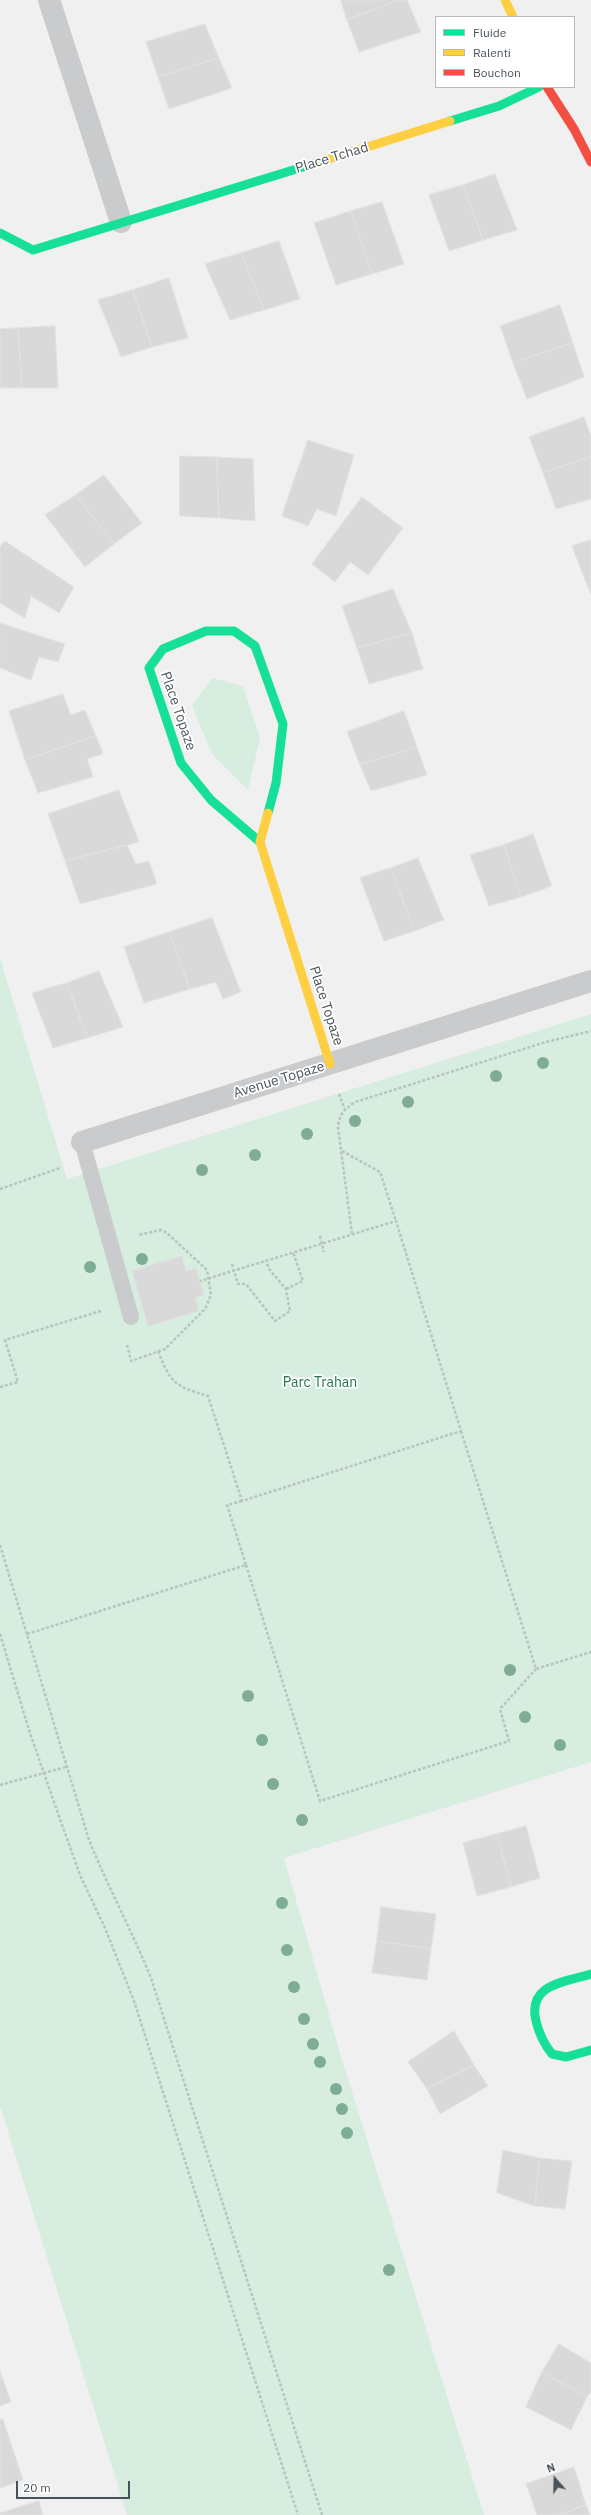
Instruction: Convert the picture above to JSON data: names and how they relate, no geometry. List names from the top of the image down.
{
  "streets": {
    "street": ["Place Tchad", "Place Topaze", "Avenue Topaze"]
  },
  "crossings": [
    ["Place Topaze", "Avenue Topaze"]
  ],
  "parks": ["Parc Trahan"],
  "legend": ["Fluide", "Ralenti", "Bouchon"],
  "scale_bar": "20 m",
  "north": "top"
}
